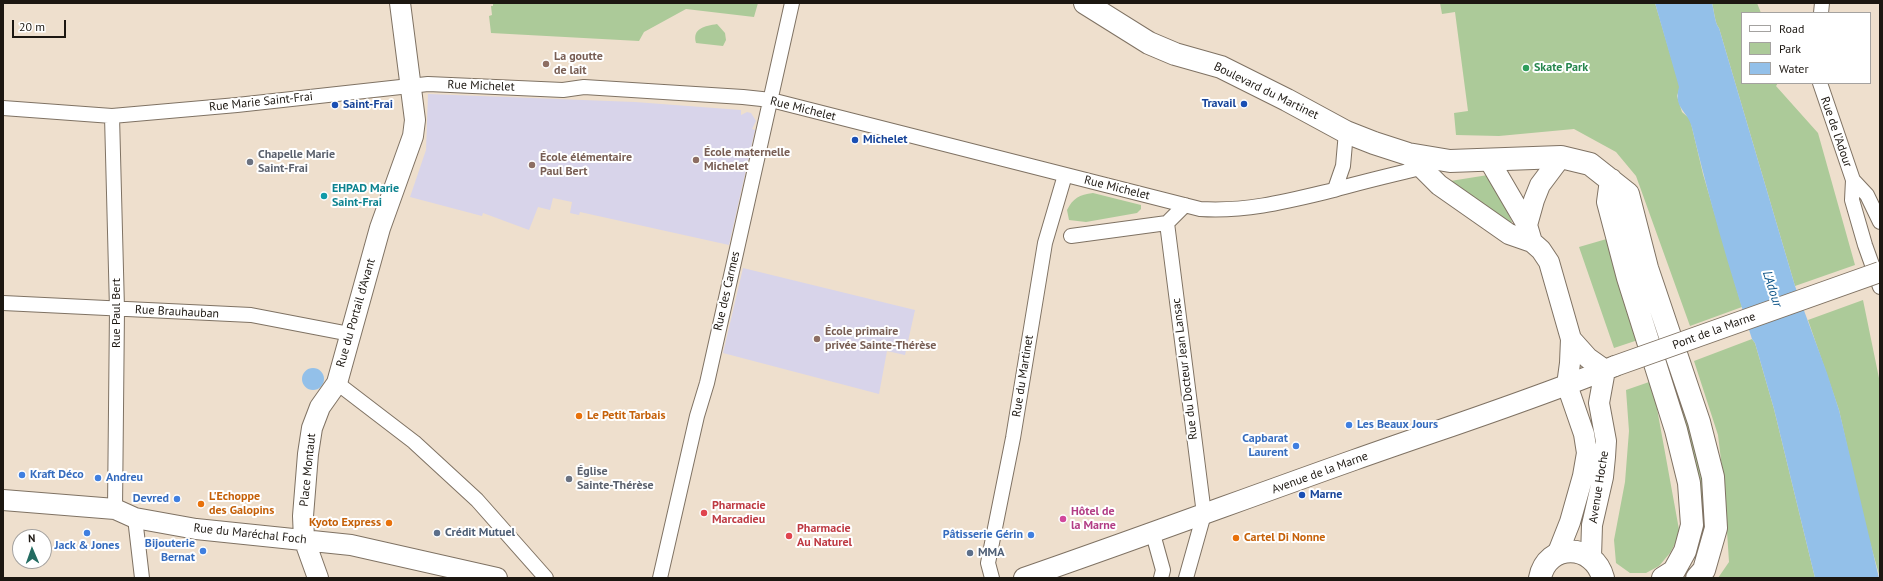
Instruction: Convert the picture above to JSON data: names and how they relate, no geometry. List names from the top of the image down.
{
  "streets": {
    "main road": [
      "Boulevard du Martinet",
      "Rue du Portail d'Avant",
      "Pont de la Marne",
      "Place Montaut",
      "Avenue de la Marne",
      "Avenue Hoche",
      "Rue du Maréchal Foch"
    ],
    "street": [
      "Rue Michelet",
      "Rue Marie Saint-Frai",
      "Rue de l'Adour",
      "Rue des Carmes",
      "Rue Brauhauban",
      "Rue Paul Bert",
      "Rue du Docteur Jean Lansac",
      "Rue du Martinet"
    ]
  },
  "crossings": [
    ["Rue Michelet", "Rue Marie Saint-Frai"],
    ["Rue Michelet", "Rue des Carmes"],
    ["Rue Michelet", "Rue du Portail d'Avant"],
    ["Rue Michelet", "Rue du Martinet"],
    ["Boulevard du Martinet", "Pont de la Marne"],
    ["Boulevard du Martinet", "Avenue de la Marne"],
    ["Boulevard du Martinet", "Avenue Hoche"],
    ["Rue Marie Saint-Frai", "Rue Paul Bert"],
    ["Rue Marie Saint-Frai", "Rue du Portail d'Avant"],
    ["Rue Brauhauban", "Rue Paul Bert"],
    ["Rue Brauhauban", "Rue du Portail d'Avant"],
    ["Rue Paul Bert", "Rue du Maréchal Foch"],
    ["Rue du Portail d'Avant", "Place Montaut"],
    ["Pont de la Marne", "Avenue de la Marne"],
    ["Pont de la Marne", "Avenue Hoche"],
    ["Rue du Docteur Jean Lansac", "Avenue de la Marne"],
    ["Place Montaut", "Rue du Maréchal Foch"],
    ["Avenue de la Marne", "Avenue Hoche"]
  ],
  "water": ["L'Adour"],
  "places": [
    "La goutte de lait",
    "Skate Park",
    "Travail",
    "Saint-Frai",
    "Michelet",
    "École maternelle Michelet",
    "Chapelle Marie Saint-Frai",
    "École élémentaire Paul Bert",
    "EHPAD Marie Saint-Frai",
    "École primaire privée Sainte-Thérèse",
    "Le Petit Tarbais",
    "Les Beaux Jours",
    "Capbarat Laurent",
    "Kraft Déco",
    "Andreu",
    "Église Sainte-Thérèse",
    "Marne",
    "Devred",
    "L'Echoppe des Galopins",
    "Pharmacie Marcadieu",
    "Hôtel de la Marne",
    "Kyoto Express",
    "Jack & Jones",
    "Crédit Mutuel",
    "Pâtisserie Gérin",
    "Pharmacie Au Naturel",
    "Cartel Di Nonne",
    "Bijouterie Bernat",
    "MMA"
  ],
  "legend": ["Road", "Park", "Water"],
  "scale_bar": "20 m",
  "north": "top"
}
